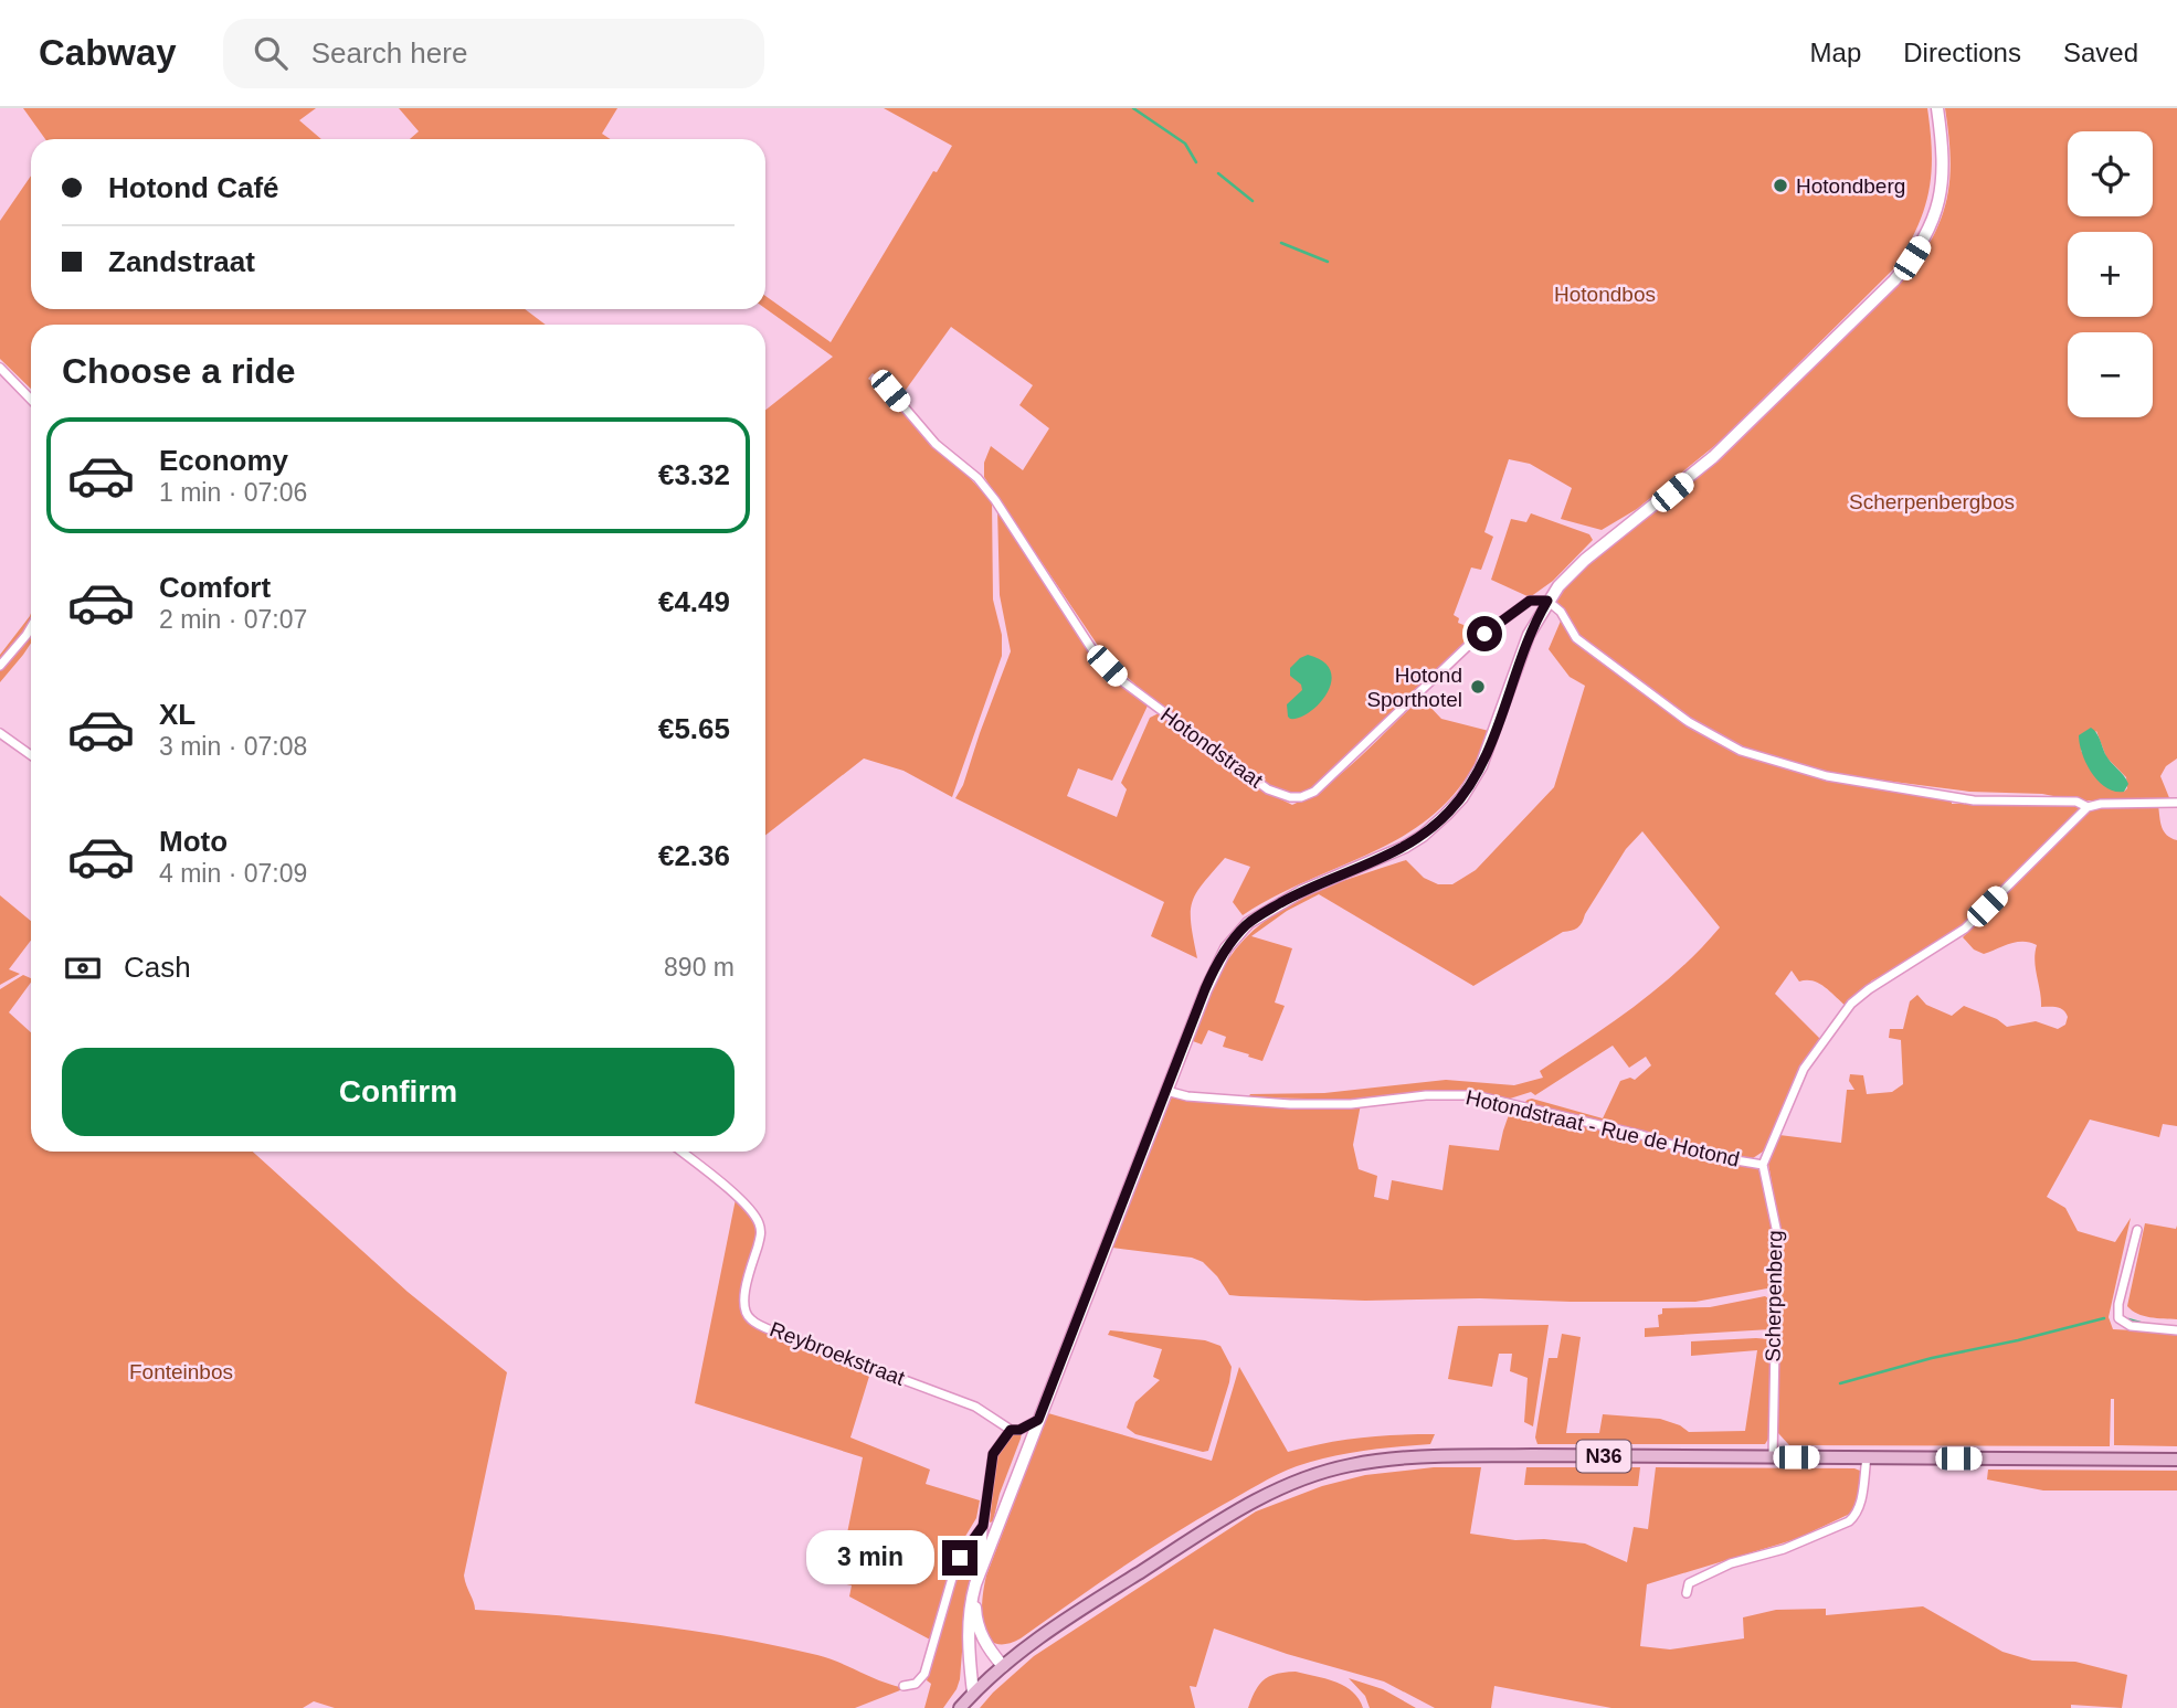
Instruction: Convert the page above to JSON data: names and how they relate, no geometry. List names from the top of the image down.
{
  "streets": {
    "main road": ["N36"],
    "street": [
      "Hotondstraat",
      "Hotondstraat - Rue de Hotond",
      "Scherpenberg",
      "Reybroekstraat"
    ]
  },
  "crossings": [
    ["Hotondstraat - Rue de Hotond", "Scherpenberg"],
    ["Scherpenberg", "N36"]
  ],
  "parks": ["Hotondbos", "Scherpenbergbos", "Fonteinbos"],
  "places": ["Hotondberg", "Hotond Sporthotel"],
  "page": {
    "header": "Cabway",
    "search": "Search here",
    "nav": ["Map", "Directions", "Saved"],
    "map_buttons": ["+", "−"],
    "banner": ["Hotond Café", "Zandstraat"],
    "heading": "Choose a ride",
    "list": [
      {
        "name": "Economy",
        "note": "1 min · 07:06",
        "value": "€3.32"
      },
      {
        "name": "Comfort",
        "note": "2 min · 07:07",
        "value": "€4.49"
      },
      {
        "name": "XL",
        "note": "3 min · 07:08",
        "value": "€5.65"
      },
      {
        "name": "Moto",
        "note": "4 min · 07:09",
        "value": "€2.36"
      }
    ],
    "pay": ["Cash", "890 m"],
    "buttons": "Confirm",
    "bubble": "3 min"
  }
}
